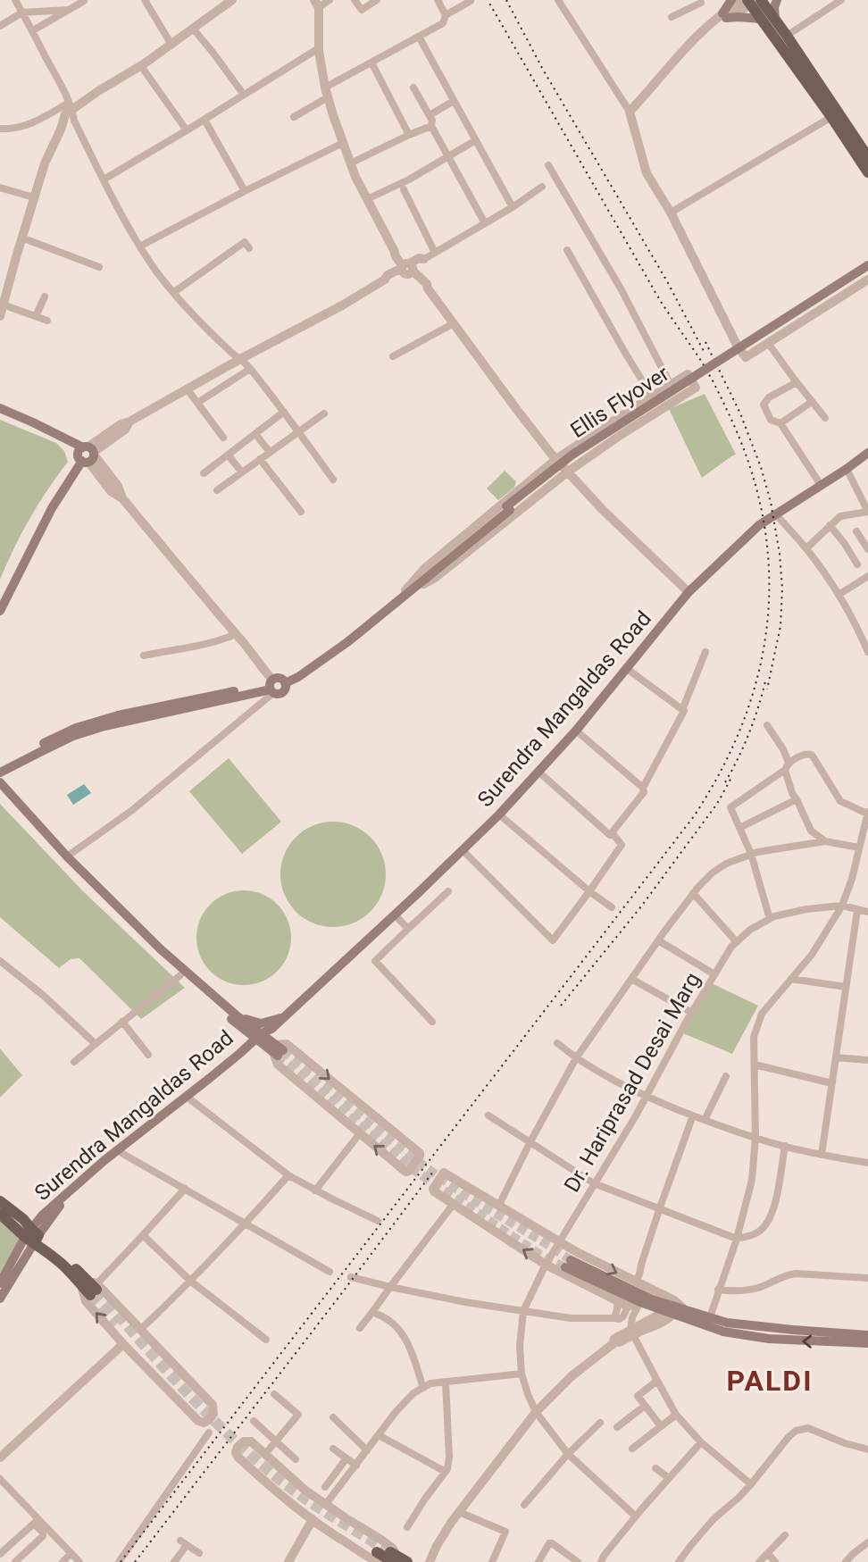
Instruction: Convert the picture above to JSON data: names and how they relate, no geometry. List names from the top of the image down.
{
  "streets": {
    "main road": ["Ellis Flyover", "Surendra Mangaldas Road"],
    "street": ["Dr. Hariprasad Desai Marg"]
  },
  "districts": ["PALDI"]
}
